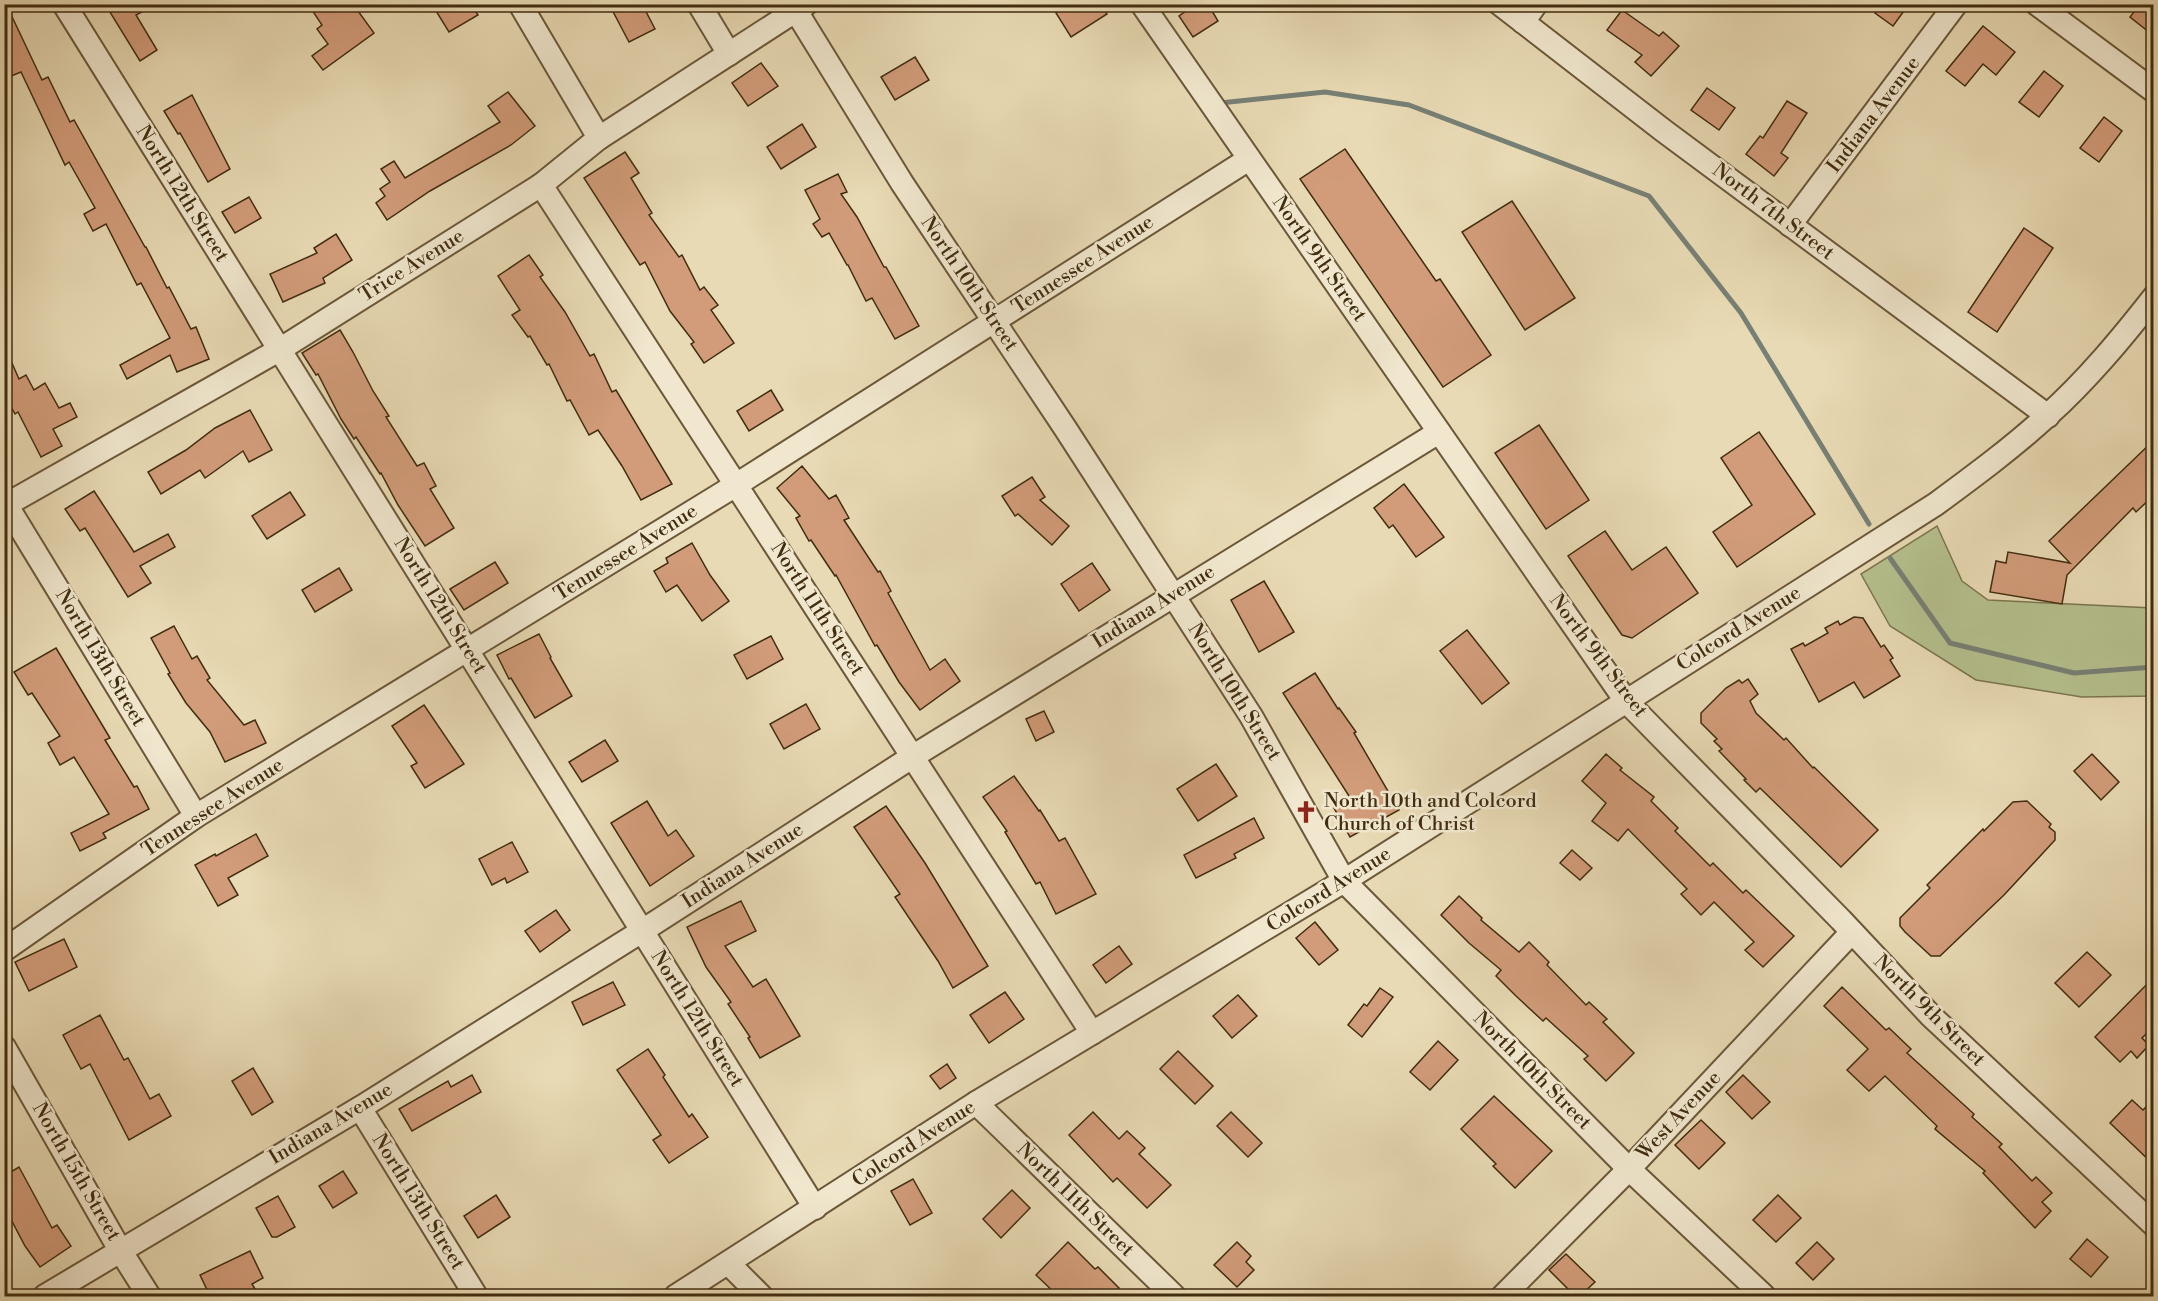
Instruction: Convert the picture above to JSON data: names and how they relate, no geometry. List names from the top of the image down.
{
  "streets": {
    "street": [
      "Indiana Avenue",
      "North 12th Street",
      "North 7th Street",
      "North 9th Street",
      "Tennessee Avenue",
      "Trice Avenue",
      "North 10th Street",
      "North 11th Street",
      "Colcord Avenue",
      "North 13th Street",
      "West Avenue",
      "North 15th Street"
    ]
  },
  "crossings": [
    ["Indiana Avenue", "North 12th Street"],
    ["Indiana Avenue", "North 7th Street"],
    ["Indiana Avenue", "North 9th Street"],
    ["Indiana Avenue", "North 10th Street"],
    ["Indiana Avenue", "North 11th Street"],
    ["Indiana Avenue", "North 13th Street"],
    ["Indiana Avenue", "North 15th Street"],
    ["North 12th Street", "Tennessee Avenue"],
    ["North 12th Street", "Trice Avenue"],
    ["North 12th Street", "Colcord Avenue"],
    ["North 7th Street", "Colcord Avenue"],
    ["North 9th Street", "Tennessee Avenue"],
    ["North 9th Street", "Colcord Avenue"],
    ["North 9th Street", "West Avenue"],
    ["Tennessee Avenue", "North 10th Street"],
    ["Tennessee Avenue", "North 11th Street"],
    ["Tennessee Avenue", "North 13th Street"],
    ["Trice Avenue", "North 10th Street"],
    ["Trice Avenue", "North 11th Street"],
    ["Trice Avenue", "North 13th Street"],
    ["North 10th Street", "Colcord Avenue"],
    ["North 10th Street", "West Avenue"],
    ["North 11th Street", "Colcord Avenue"]
  ],
  "places": {
    "church": ["North 10th and Colcord Church of Christ"]
  }
}
